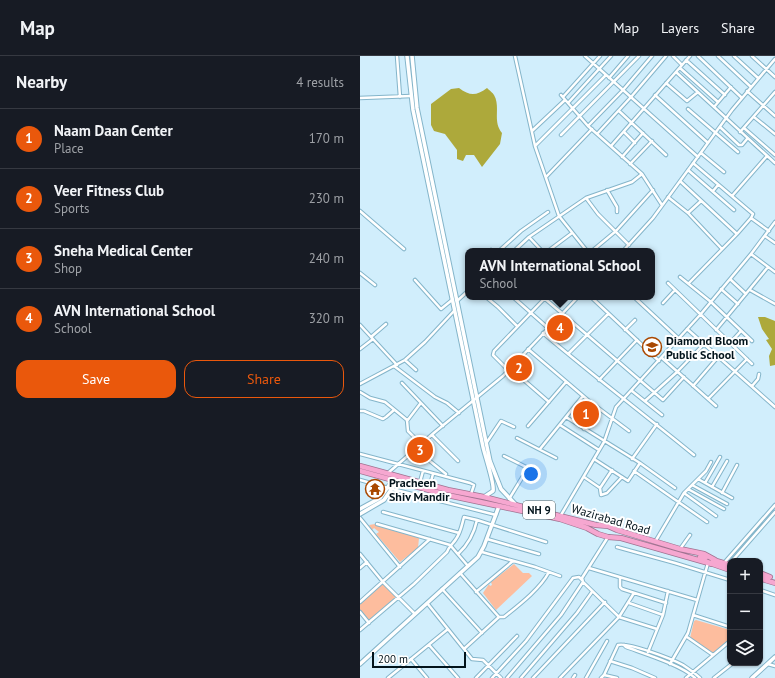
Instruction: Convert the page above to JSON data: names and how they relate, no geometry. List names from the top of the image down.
{
  "streets": {
    "highway": ["NH 9", "Wazirabad Road"]
  },
  "places": {
    "school or university": ["Diamond Bloom Public School"],
    "temple": ["Pracheen Shiv Mandir"]
  },
  "scale_bar": "200 m",
  "page": {
    "header": "Map",
    "nav": ["Map", "Layers", "Share"],
    "heading": ["Nearby", "4 results"],
    "list": [
      {
        "mark": "1",
        "name": "Naam Daan Center",
        "note": "Place",
        "value": "170 m"
      },
      {
        "mark": "2",
        "name": "Veer Fitness Club",
        "note": "Sports",
        "value": "230 m"
      },
      {
        "mark": "3",
        "name": "Sneha Medical Center",
        "note": "Shop",
        "value": "240 m"
      },
      {
        "mark": "4",
        "name": "AVN International School",
        "note": "School",
        "value": "320 m"
      }
    ],
    "popup": ["AVN International School", "School"],
    "pins": [
      "4",
      "2",
      "1",
      "3"
    ],
    "buttons": ["Save", "Share"],
    "map_buttons": ["+", "−"],
    "scale": "200 m"
  }
}
